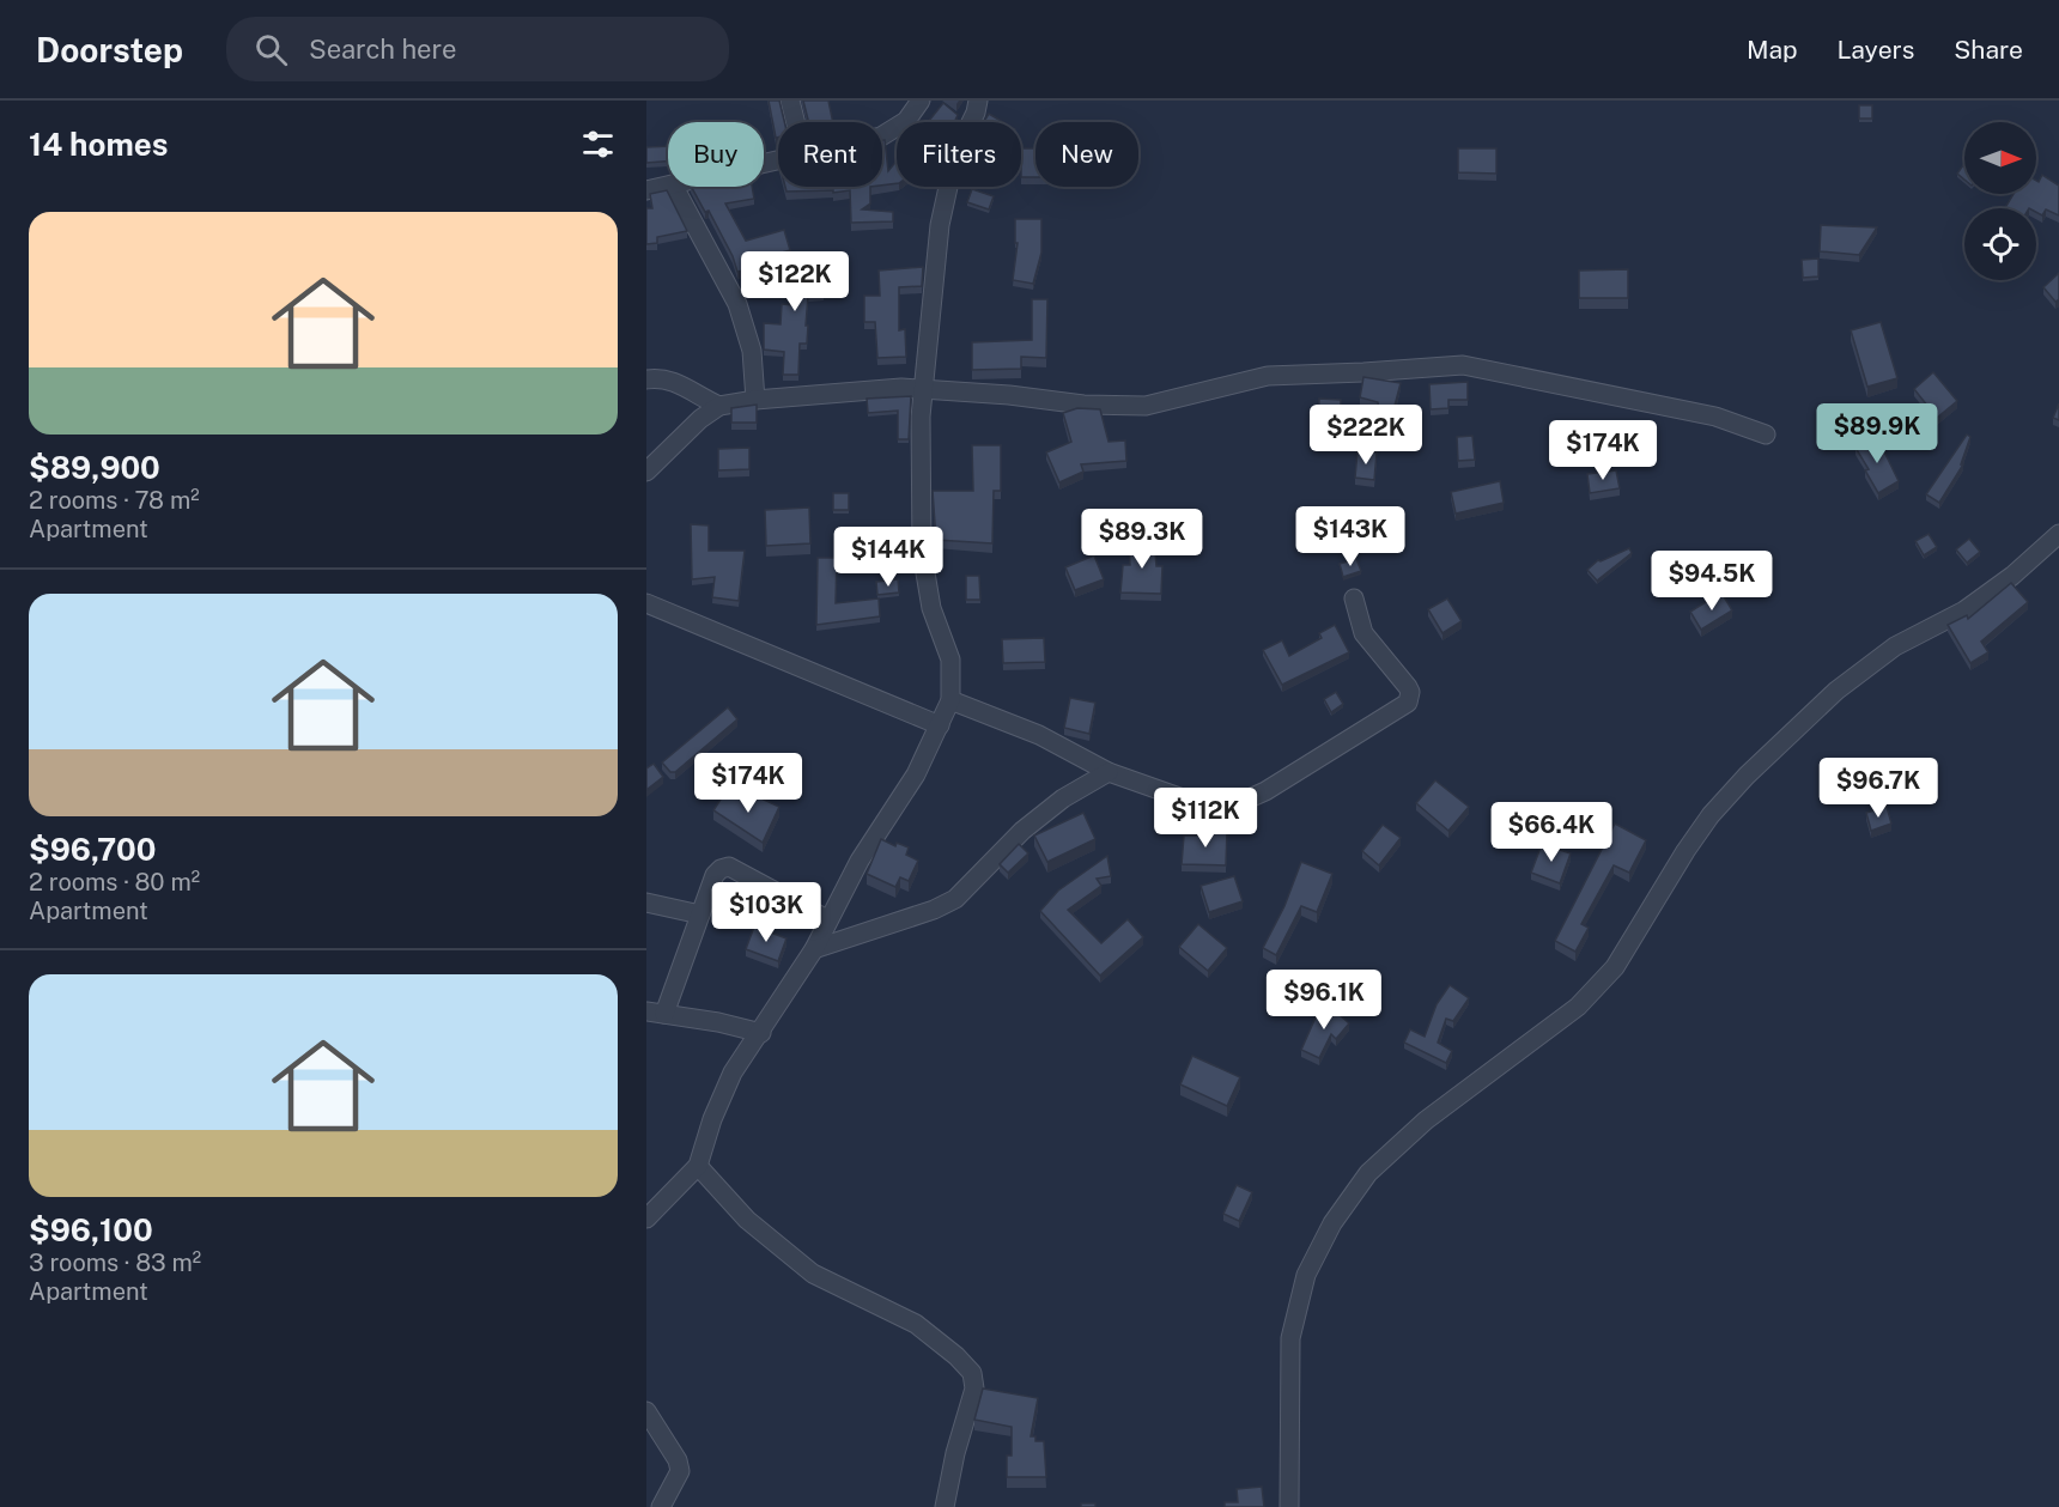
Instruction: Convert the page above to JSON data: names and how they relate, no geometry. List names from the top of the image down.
{
  "north": "right",
  "page": {
    "header": "Doorstep",
    "search": "Search here",
    "nav": ["Map", "Layers", "Share"],
    "heading": "14 homes",
    "chip": [
      "Buy",
      "Rent",
      "Filters",
      "New"
    ],
    "list": [
      {
        "name": "$89,900",
        "note": "2 rooms · 78 m² · Apartment"
      },
      {
        "name": "$96,700",
        "note": "2 rooms · 80 m² · Apartment"
      },
      {
        "name": "$96,100",
        "note": "3 rooms · 83 m² · Apartment"
      }
    ],
    "price": [
      "$122K",
      "$89.9K",
      "$222K",
      "$174K",
      "$143K",
      "$89.3K",
      "$144K",
      "$94.5K",
      "$174K",
      "$96.7K",
      "$112K",
      "$66.4K",
      "$103K",
      "$96.1K"
    ]
  }
}
